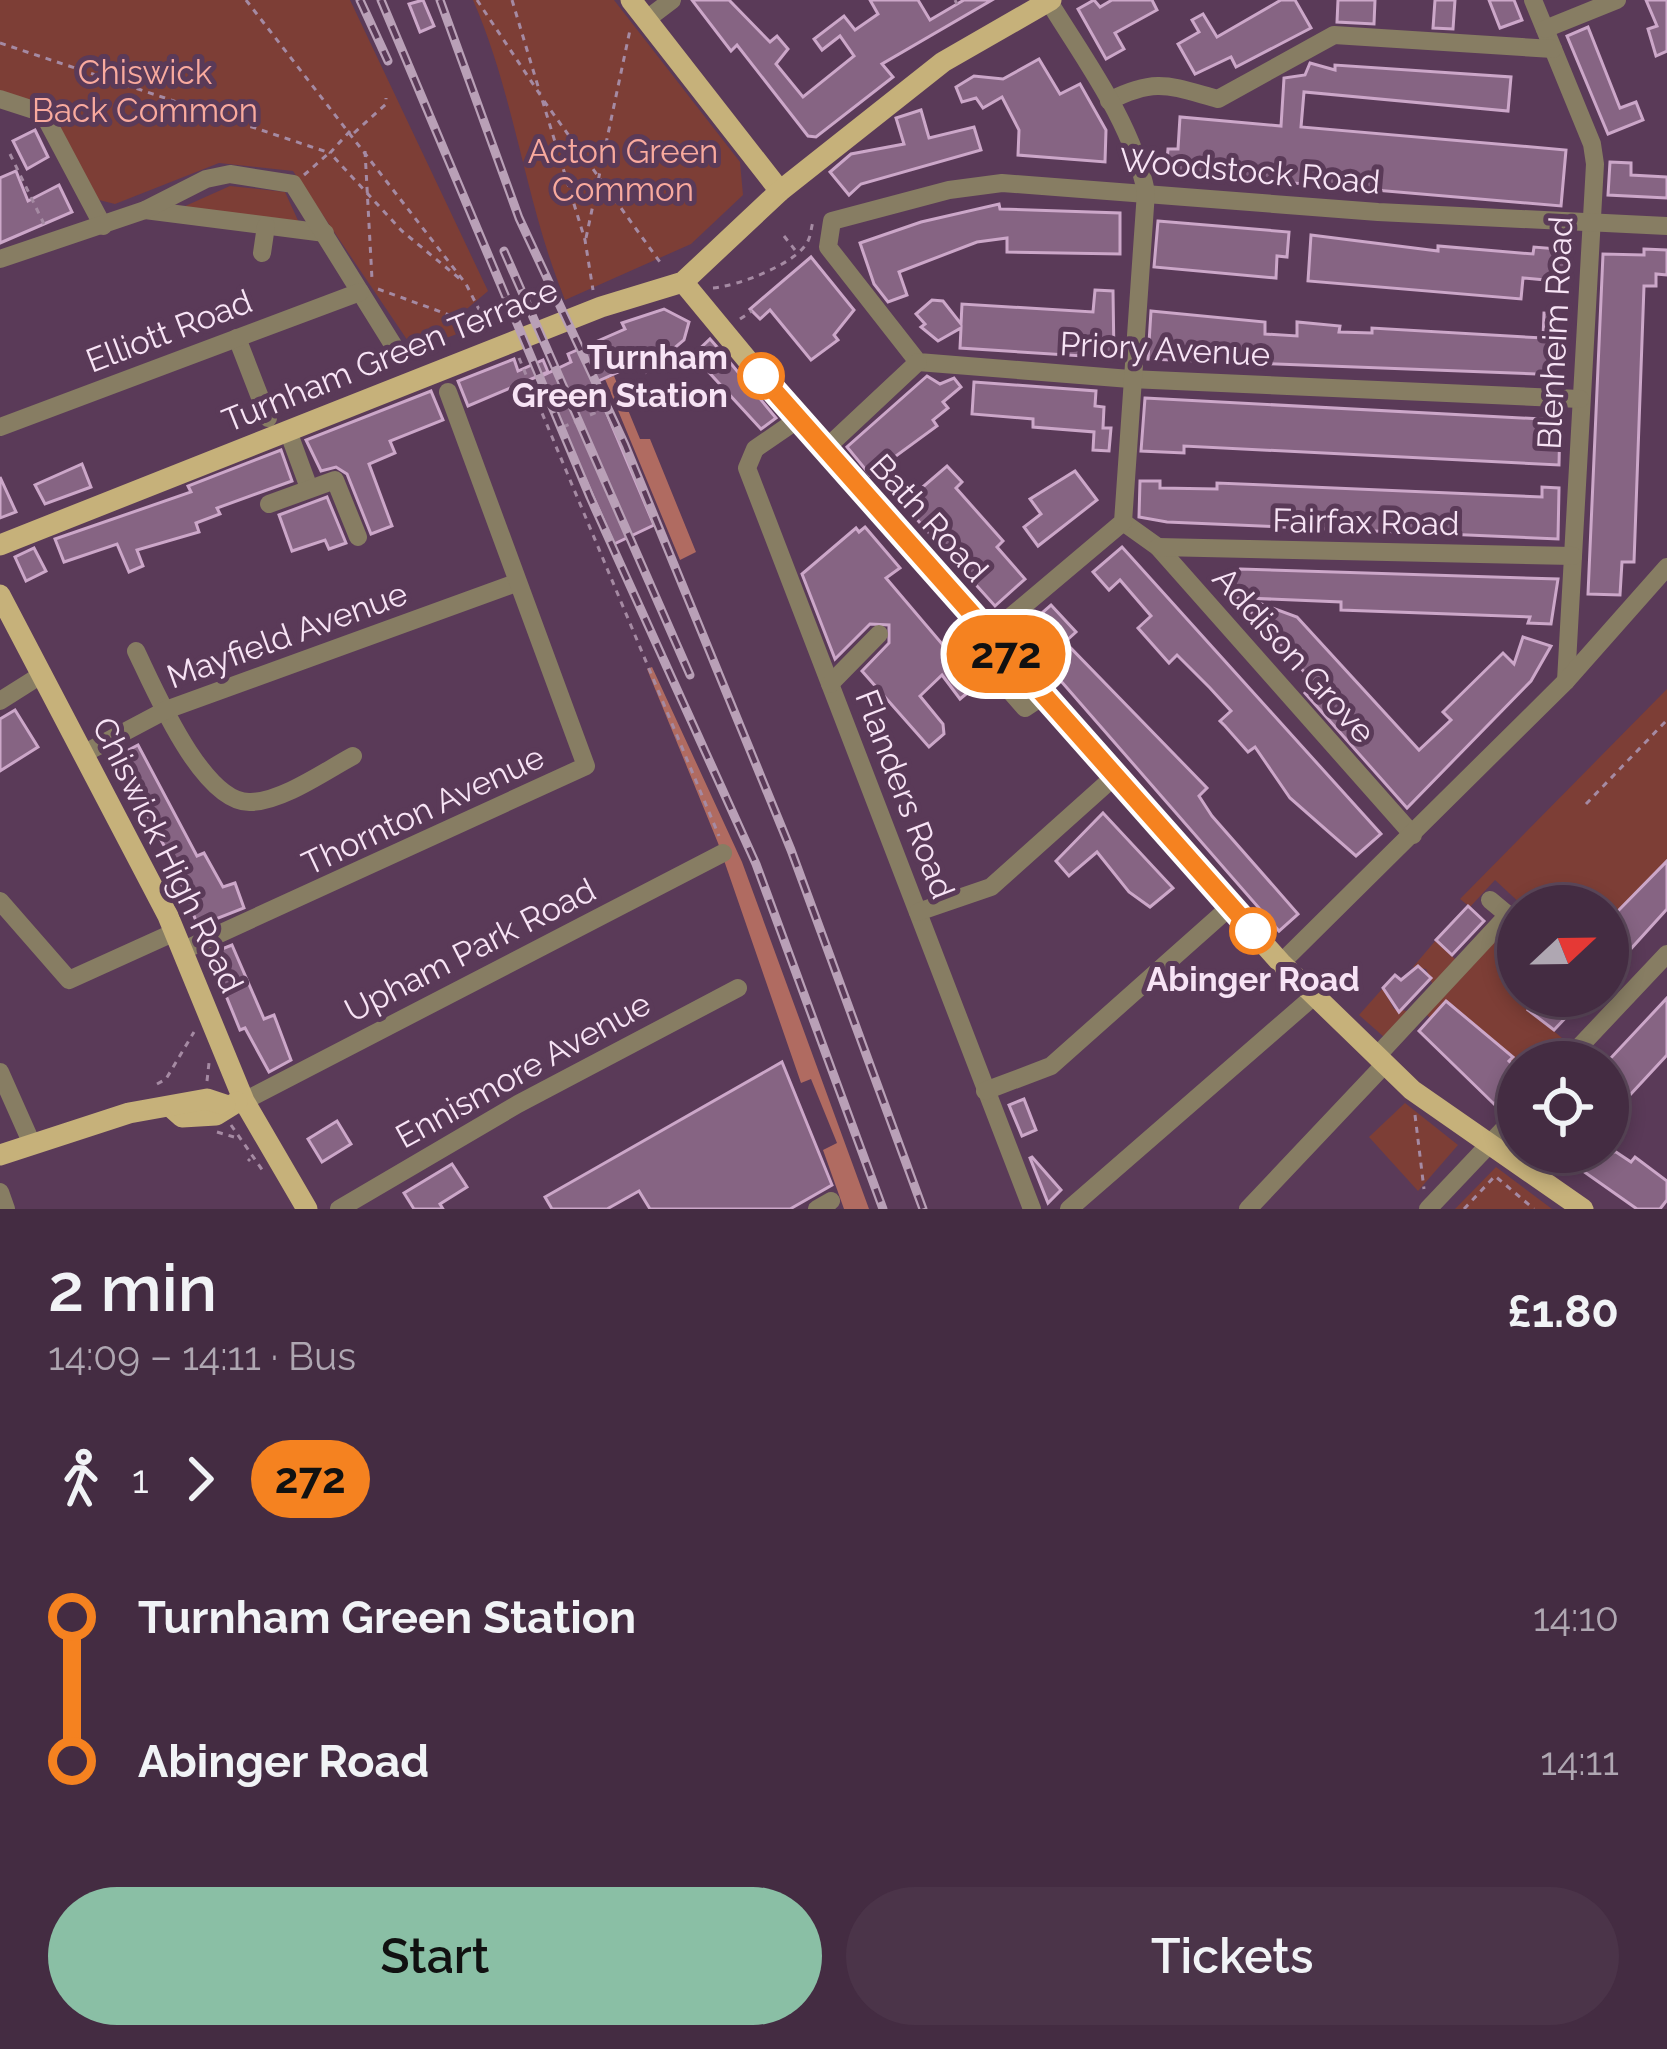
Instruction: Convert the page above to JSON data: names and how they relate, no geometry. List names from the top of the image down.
{
  "streets": {
    "main road": ["Turnham Green Terrace", "Bath Road", "Chiswick High Road"],
    "street": [
      "Woodstock Road",
      "Elliott Road",
      "Blenheim Road",
      "Priory Avenue",
      "Fairfax Road",
      "Mayfield Avenue",
      "Addison Grove",
      "Flanders Road",
      "Thornton Avenue",
      "Upham Park Road",
      "Ennismore Avenue"
    ]
  },
  "crossings": [
    ["Woodstock Road", "Blenheim Road"],
    ["Blenheim Road", "Priory Avenue"],
    ["Blenheim Road", "Fairfax Road"],
    ["Turnham Green Terrace", "Bath Road"],
    ["Bath Road", "Flanders Road"],
    ["Fairfax Road", "Addison Grove"],
    ["Mayfield Avenue", "Thornton Avenue"],
    ["Mayfield Avenue", "Chiswick High Road"],
    ["Thornton Avenue", "Chiswick High Road"],
    ["Chiswick High Road", "Upham Park Road"]
  ],
  "parks": ["Chiswick Back Common", "Acton Green Common"],
  "places": ["Turnham Green Station", "Abinger Road"],
  "lines": ["bus line 272"],
  "north": "right",
  "page": {
    "on_map": "272",
    "heading": ["2 min", "14:09 – 14:11 · Bus", "£1.80"],
    "legs": ["1", "272"],
    "list": [
      {
        "name": "Turnham Green Station",
        "value": "14:10"
      },
      {
        "name": "Abinger Road",
        "value": "14:11"
      }
    ],
    "buttons": ["Start", "Tickets"]
  }
}
